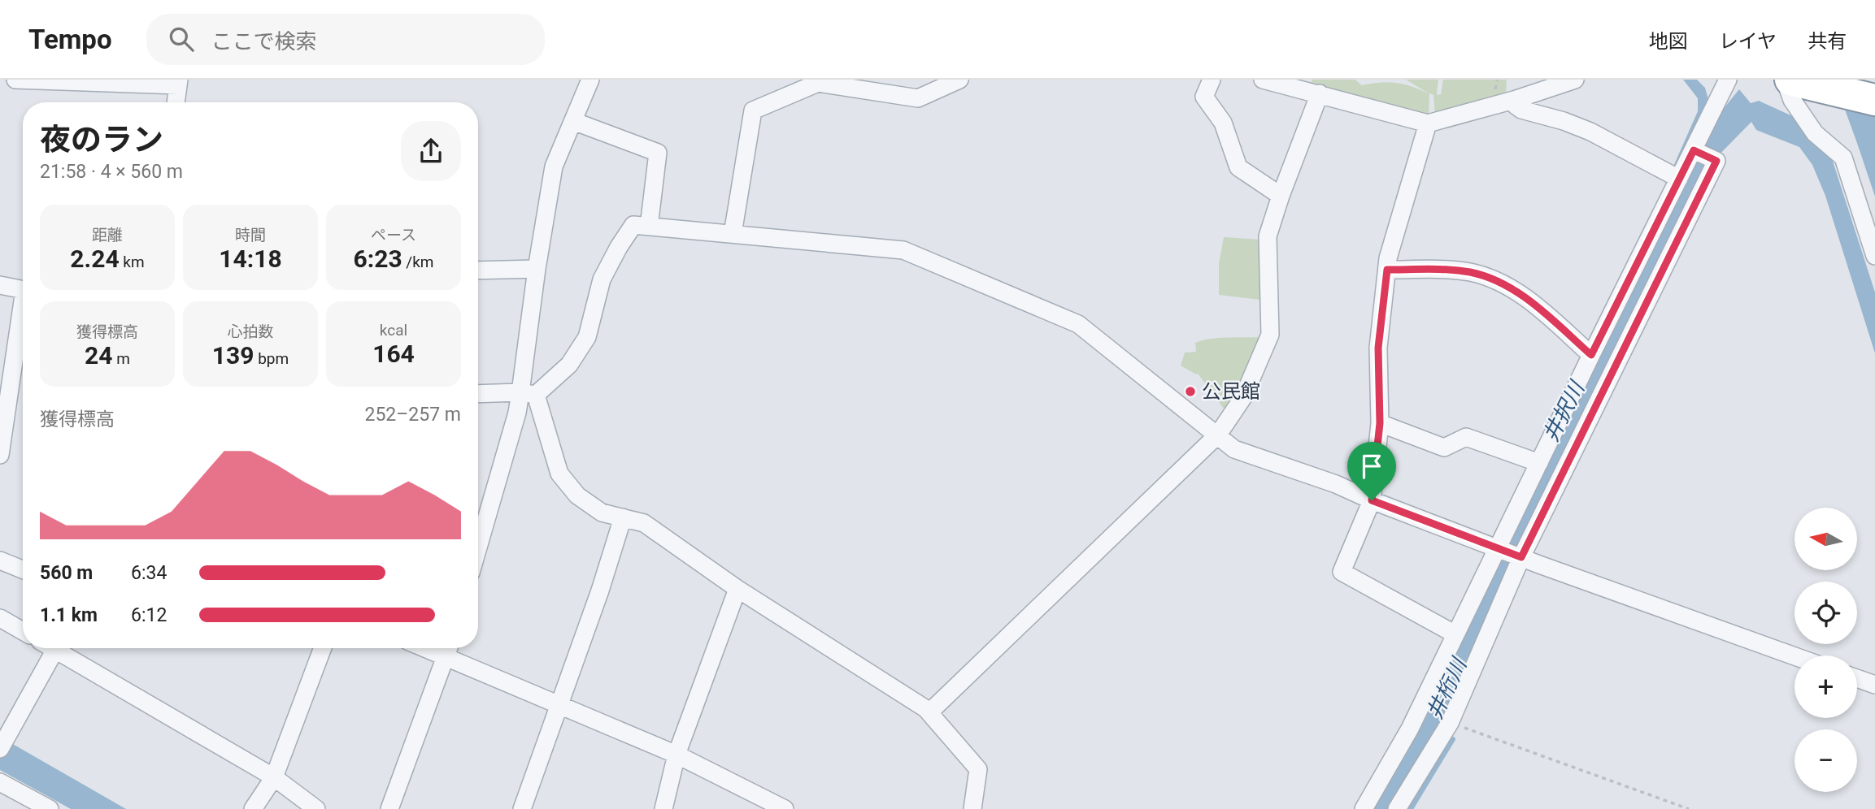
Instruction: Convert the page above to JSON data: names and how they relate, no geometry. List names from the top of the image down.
{
  "water": ["井択川", "井桁川"],
  "places": ["公民館"],
  "north": "left",
  "page": {
    "header": "Tempo",
    "search": "ここで検索",
    "nav": ["地図", "レイヤ", "共有"],
    "heading": ["夜のラン", "21:58 · 4 × 560 m"],
    "stats": [
      ["距離", "2.24 km"],
      ["時間", "14:18"],
      ["ペース", "6:23 /km"],
      ["獲得標高", "24 m"],
      ["心拍数", "139 bpm"],
      ["kcal", "164"]
    ],
    "chart": ["獲得標高", "252–257 m"],
    "map_buttons": ["+", "−"],
    "list": [
      {
        "name": "560 m",
        "note": "6:34"
      },
      {
        "name": "1.1 km",
        "note": "6:12"
      }
    ]
  }
}
